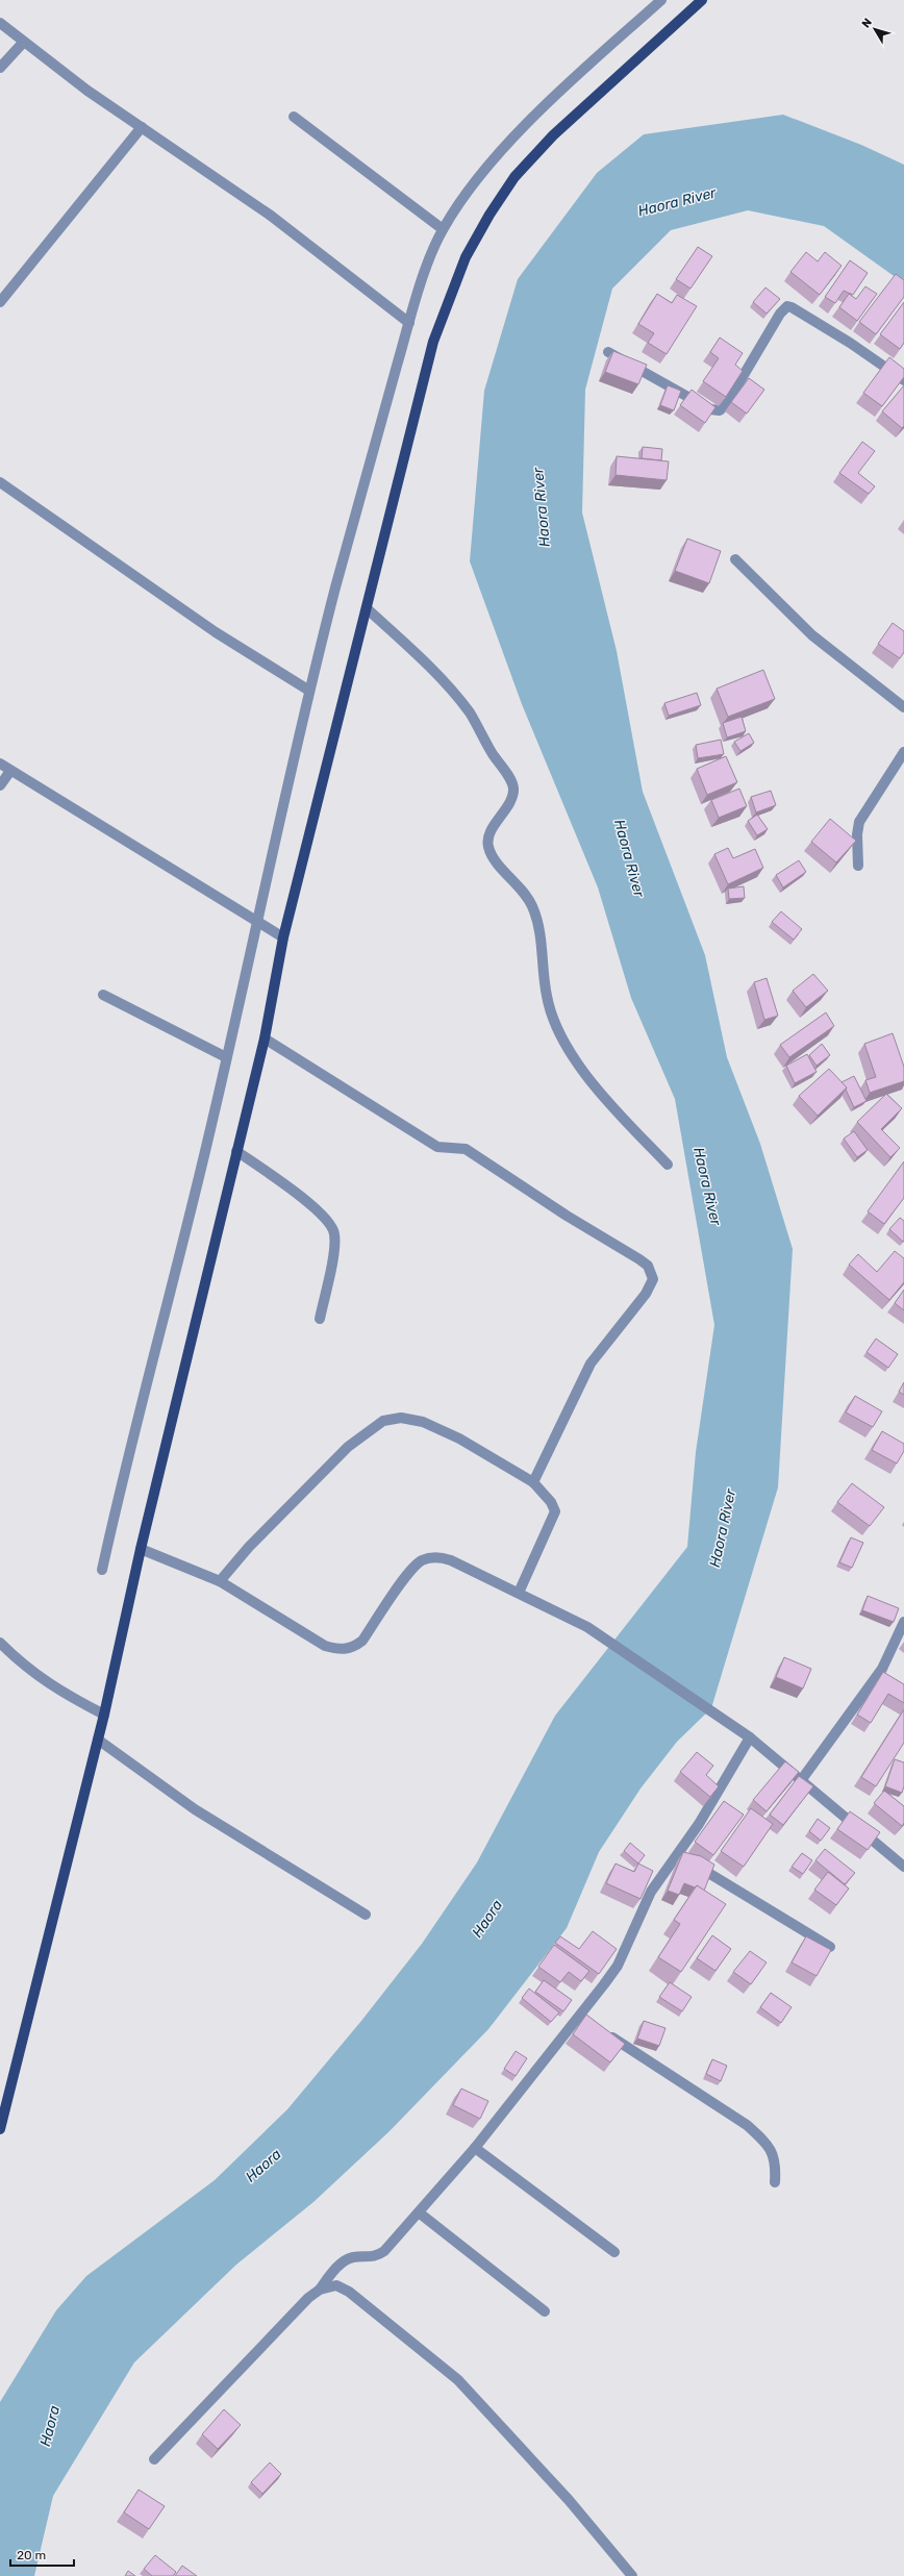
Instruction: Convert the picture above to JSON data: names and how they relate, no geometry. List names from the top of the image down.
{
  "water": ["Haora River", "Haora"],
  "scale_bar": "20 m",
  "north": "top left"
}
